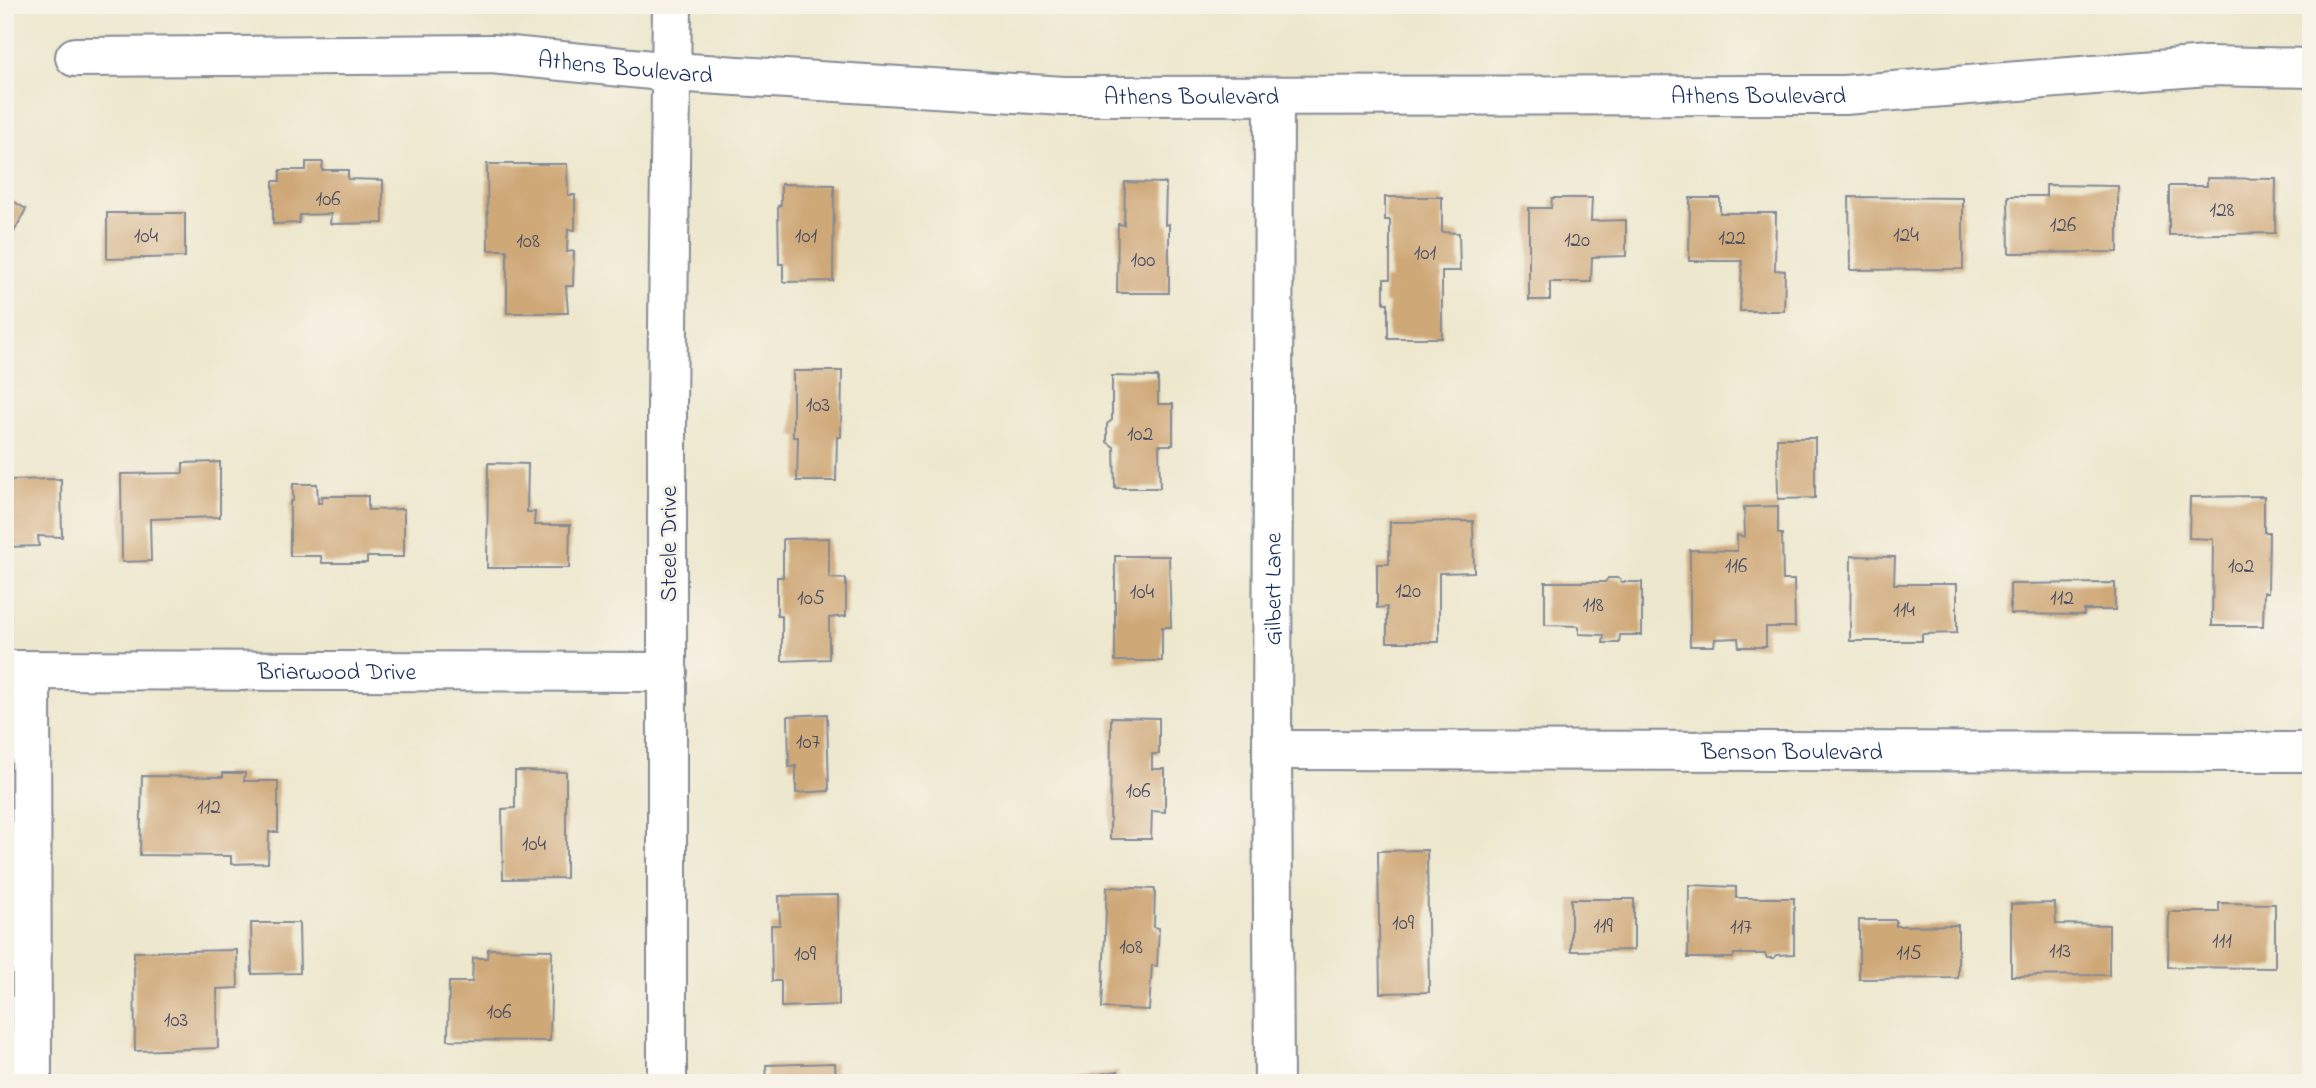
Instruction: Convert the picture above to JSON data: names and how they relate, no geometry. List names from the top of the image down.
{
  "streets": {
    "street": [
      "Athens Boulevard",
      "Steele Drive",
      "Gilbert Lane",
      "Briarwood Drive",
      "Benson Boulevard"
    ]
  },
  "crossings": [
    ["Athens Boulevard", "Steele Drive"],
    ["Athens Boulevard", "Gilbert Lane"],
    ["Steele Drive", "Briarwood Drive"],
    ["Gilbert Lane", "Benson Boulevard"]
  ],
  "house_numbers": [
    "106",
    "128",
    "126",
    "124",
    "104",
    "101",
    "122",
    "120",
    "108",
    "101",
    "100",
    "103",
    "102",
    "116",
    "102",
    "120",
    "104",
    "105",
    "112",
    "118",
    "114",
    "107",
    "106",
    "112",
    "104",
    "109",
    "119",
    "117",
    "111",
    "108",
    "113",
    "115",
    "109",
    "106",
    "103"
  ]
}
